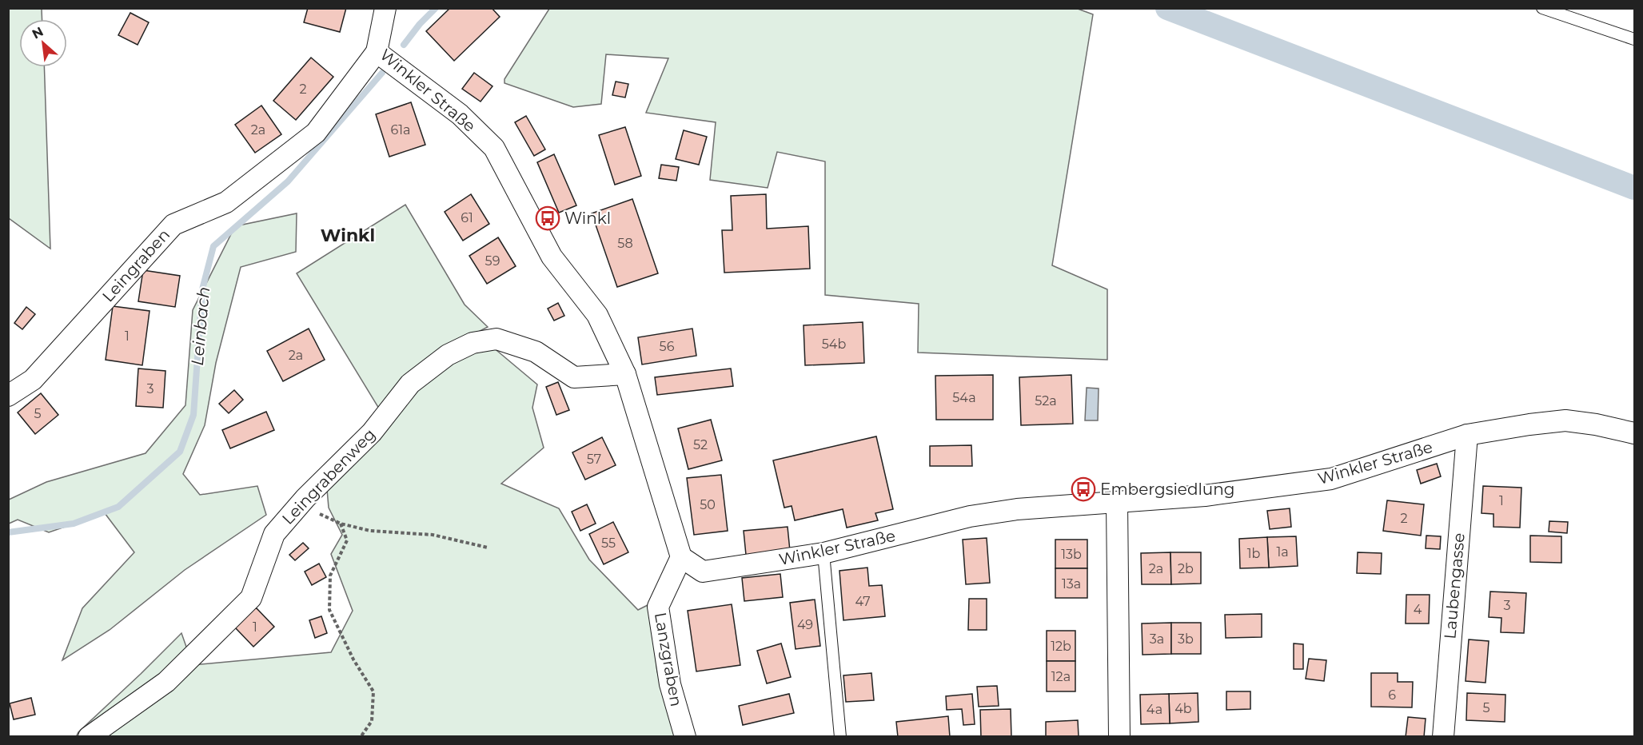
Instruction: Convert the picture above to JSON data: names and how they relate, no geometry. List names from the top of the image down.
{
  "streets": {
    "street": [
      "Winkler Straße",
      "Leingraben",
      "Leingrabenweg",
      "Laubengasse",
      "Lanzgraben"
    ]
  },
  "crossings": [
    ["Winkler Straße", "Leingraben"],
    ["Winkler Straße", "Leingrabenweg"],
    ["Winkler Straße", "Laubengasse"],
    ["Winkler Straße", "Lanzgraben"]
  ],
  "districts": ["Winkl"],
  "water": ["Leinbach"],
  "places": {
    "bus stop": ["Winkl", "Embergsiedlung"]
  },
  "house_numbers": [
    "2",
    "2a",
    "61a",
    "61",
    "58",
    "59",
    "1",
    "54b",
    "56",
    "2a",
    "3",
    "54a",
    "52a",
    "5",
    "52",
    "57",
    "1",
    "50",
    "2",
    "55",
    "1a",
    "1b",
    "13b",
    "2a",
    "2b",
    "13a",
    "47",
    "3",
    "4",
    "49",
    "1",
    "3a",
    "3b",
    "12b",
    "12a",
    "6",
    "5",
    "4b",
    "4a"
  ],
  "north": "top left"
}
